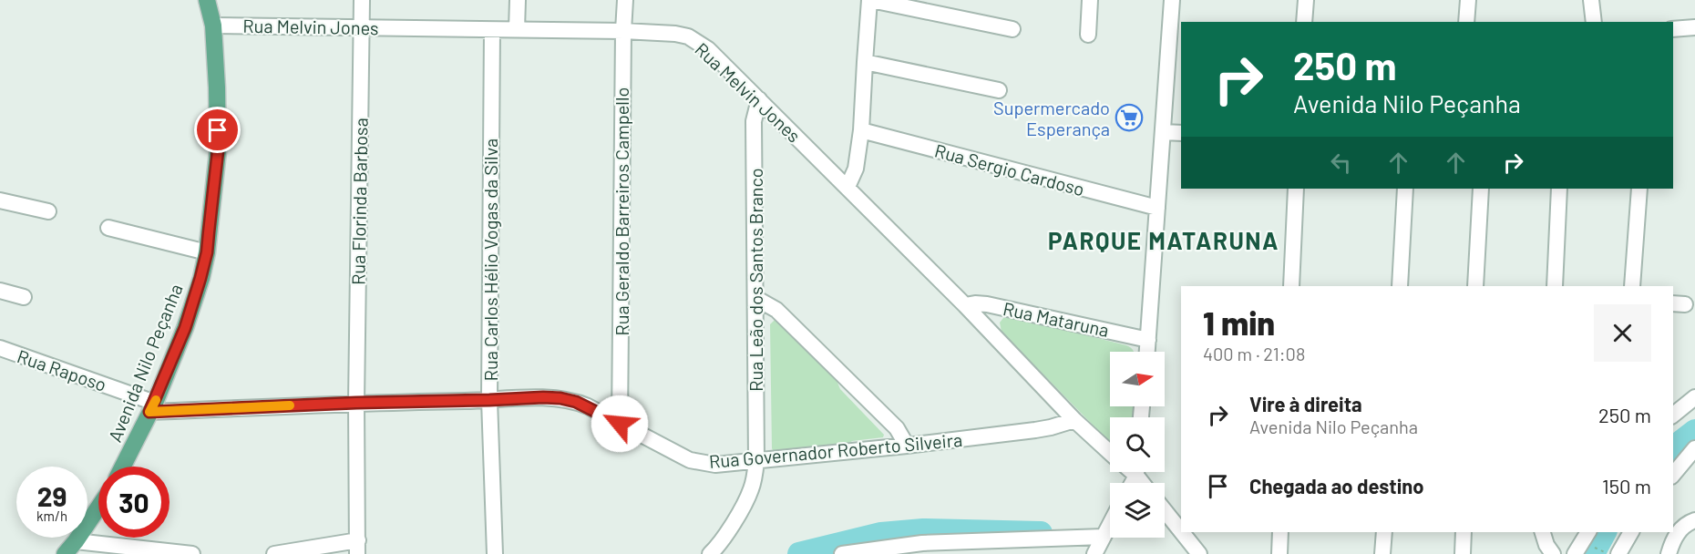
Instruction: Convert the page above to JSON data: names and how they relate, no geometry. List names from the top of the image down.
{
  "streets": {
    "main road": ["Avenida Nilo Peçanha"],
    "street": [
      "Rua Melvin Jones",
      "Rua Sergio Cardoso",
      "Rua Florinda Barbosa",
      "Rua Geraldo Barreiros Campello",
      "Rua Carlos Hélio Vogas da Silva",
      "Rua Leão dos Santos Branco",
      "Rua Mataruna",
      "Rua Raposo",
      "Rua Governador Roberto Silveira"
    ]
  },
  "crossings": [
    ["Rua Melvin Jones", "Rua Florinda Barbosa"],
    ["Rua Melvin Jones", "Rua Geraldo Barreiros Campello"],
    ["Rua Melvin Jones", "Rua Carlos Hélio Vogas da Silva"],
    ["Rua Melvin Jones", "Rua Leão dos Santos Branco"],
    ["Rua Melvin Jones", "Rua Mataruna"],
    ["Rua Melvin Jones", "Avenida Nilo Peçanha"],
    ["Rua Melvin Jones", "Rua Governador Roberto Silveira"],
    ["Rua Florinda Barbosa", "Rua Governador Roberto Silveira"],
    ["Rua Geraldo Barreiros Campello", "Rua Governador Roberto Silveira"],
    ["Rua Carlos Hélio Vogas da Silva", "Rua Governador Roberto Silveira"],
    ["Rua Leão dos Santos Branco", "Rua Governador Roberto Silveira"],
    ["Avenida Nilo Peçanha", "Rua Raposo"],
    ["Avenida Nilo Peçanha", "Rua Governador Roberto Silveira"],
    ["Rua Raposo", "Rua Governador Roberto Silveira"]
  ],
  "districts": ["PARQUE MATARUNA"],
  "places": {
    "supermarket": ["Supermercado Esperança"]
  },
  "north": "right",
  "page": {
    "turn": ["250 m", "Avenida Nilo Peçanha"],
    "heading": ["1 min", "400 m · 21:08"],
    "list": [
      {
        "name": "Vire à direita",
        "note": "Avenida Nilo Peçanha",
        "value": "250 m"
      },
      {
        "name": "Chegada ao destino",
        "value": "150 m"
      }
    ],
    "speed": "29 km/h",
    "limit": "30"
  }
}
